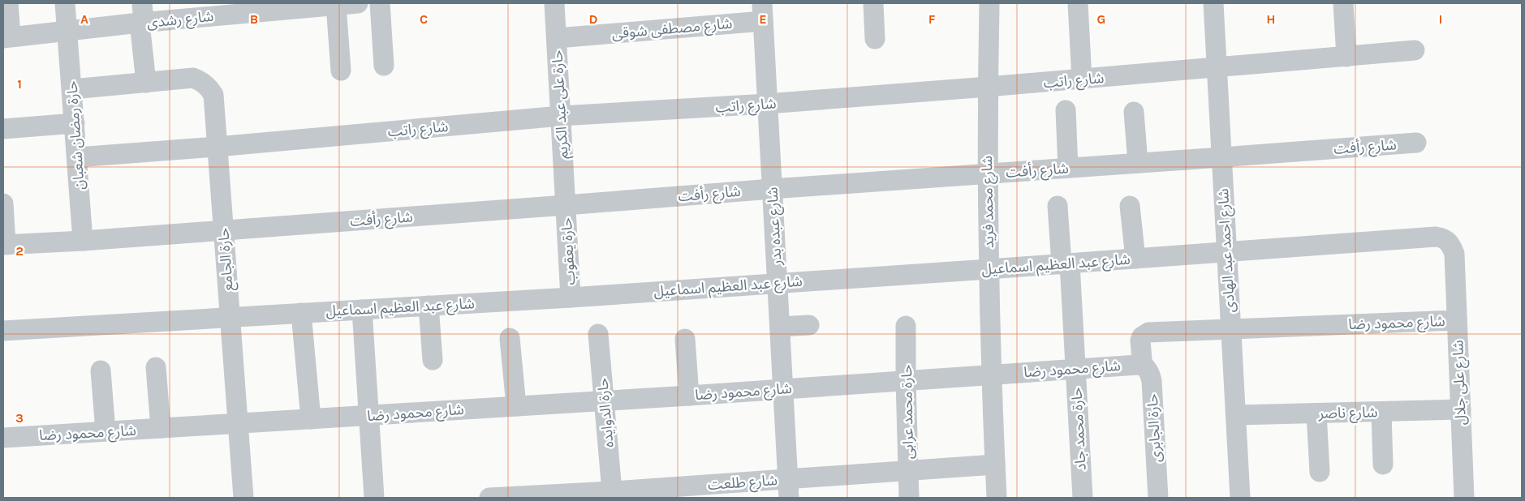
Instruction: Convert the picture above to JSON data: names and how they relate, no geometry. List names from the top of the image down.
{
  "streets": {
    "street": [
      "شارع رشدى",
      "شارع مصطفى شوقى",
      "شارع راتب",
      "حارة على عبد الكريم",
      "حارة رمضان شعبان",
      "شارع رأفت",
      "شارع محمد فريد",
      "شارع عبده بدر",
      "شارع احمد عبد الهادى",
      "حارة يعقوب",
      "حارة الجامع",
      "شارع عبد العظيم اسماعيل",
      "شارع محمود رضا",
      "شارع على جلال",
      "حارة محمد عرابى",
      "حارة الدوايده",
      "شارع ناصر",
      "حارة الجابرى",
      "حارة محمد جاد",
      "شارع طلعت"
    ]
  },
  "crossings": [
    ["شارع رشدى", "حارة رمضان شعبان"],
    ["شارع مصطفى شوقى", "حارة على عبد الكريم"],
    ["شارع مصطفى شوقى", "شارع عبده بدر"],
    ["شارع راتب", "حارة على عبد الكريم"],
    ["شارع راتب", "حارة رمضان شعبان"],
    ["شارع راتب", "شارع محمد فريد"],
    ["شارع راتب", "شارع عبده بدر"],
    ["شارع راتب", "شارع احمد عبد الهادى"],
    ["شارع راتب", "حارة الجامع"],
    ["حارة على عبد الكريم", "شارع رأفت"],
    ["حارة على عبد الكريم", "حارة يعقوب"],
    ["حارة رمضان شعبان", "شارع رأفت"],
    ["حارة رمضان شعبان", "حارة الجامع"],
    ["شارع رأفت", "شارع محمد فريد"],
    ["شارع رأفت", "شارع عبده بدر"],
    ["شارع رأفت", "شارع احمد عبد الهادى"],
    ["شارع رأفت", "حارة يعقوب"],
    ["شارع رأفت", "حارة الجامع"],
    ["شارع محمد فريد", "شارع عبد العظيم اسماعيل"],
    ["شارع محمد فريد", "شارع محمود رضا"],
    ["شارع محمد فريد", "شارع طلعت"],
    ["شارع عبده بدر", "شارع عبد العظيم اسماعيل"],
    ["شارع عبده بدر", "شارع محمود رضا"],
    ["شارع عبده بدر", "شارع طلعت"],
    ["شارع احمد عبد الهادى", "شارع عبد العظيم اسماعيل"],
    ["شارع احمد عبد الهادى", "شارع محمود رضا"],
    ["شارع احمد عبد الهادى", "شارع ناصر"],
    ["حارة يعقوب", "شارع عبد العظيم اسماعيل"],
    ["حارة الجامع", "شارع عبد العظيم اسماعيل"],
    ["حارة الجامع", "شارع محمود رضا"],
    ["شارع عبد العظيم اسماعيل", "شارع على جلال"],
    ["شارع عبد العظيم اسماعيل", "حارة محمد جاد"],
    ["شارع محمود رضا", "شارع على جلال"],
    ["شارع محمود رضا", "حارة محمد عرابى"],
    ["شارع محمود رضا", "حارة الدوايده"],
    ["شارع محمود رضا", "حارة الجابرى"],
    ["شارع محمود رضا", "حارة محمد جاد"],
    ["شارع على جلال", "شارع ناصر"],
    ["حارة محمد عرابى", "شارع طلعت"],
    ["حارة الدوايده", "شارع طلعت"]
  ],
  "grid": {
    "columns": [
      "A",
      "B",
      "C",
      "D",
      "E",
      "F",
      "G",
      "H",
      "I"
    ],
    "rows": ["1", "2", "3"]
  }
}
